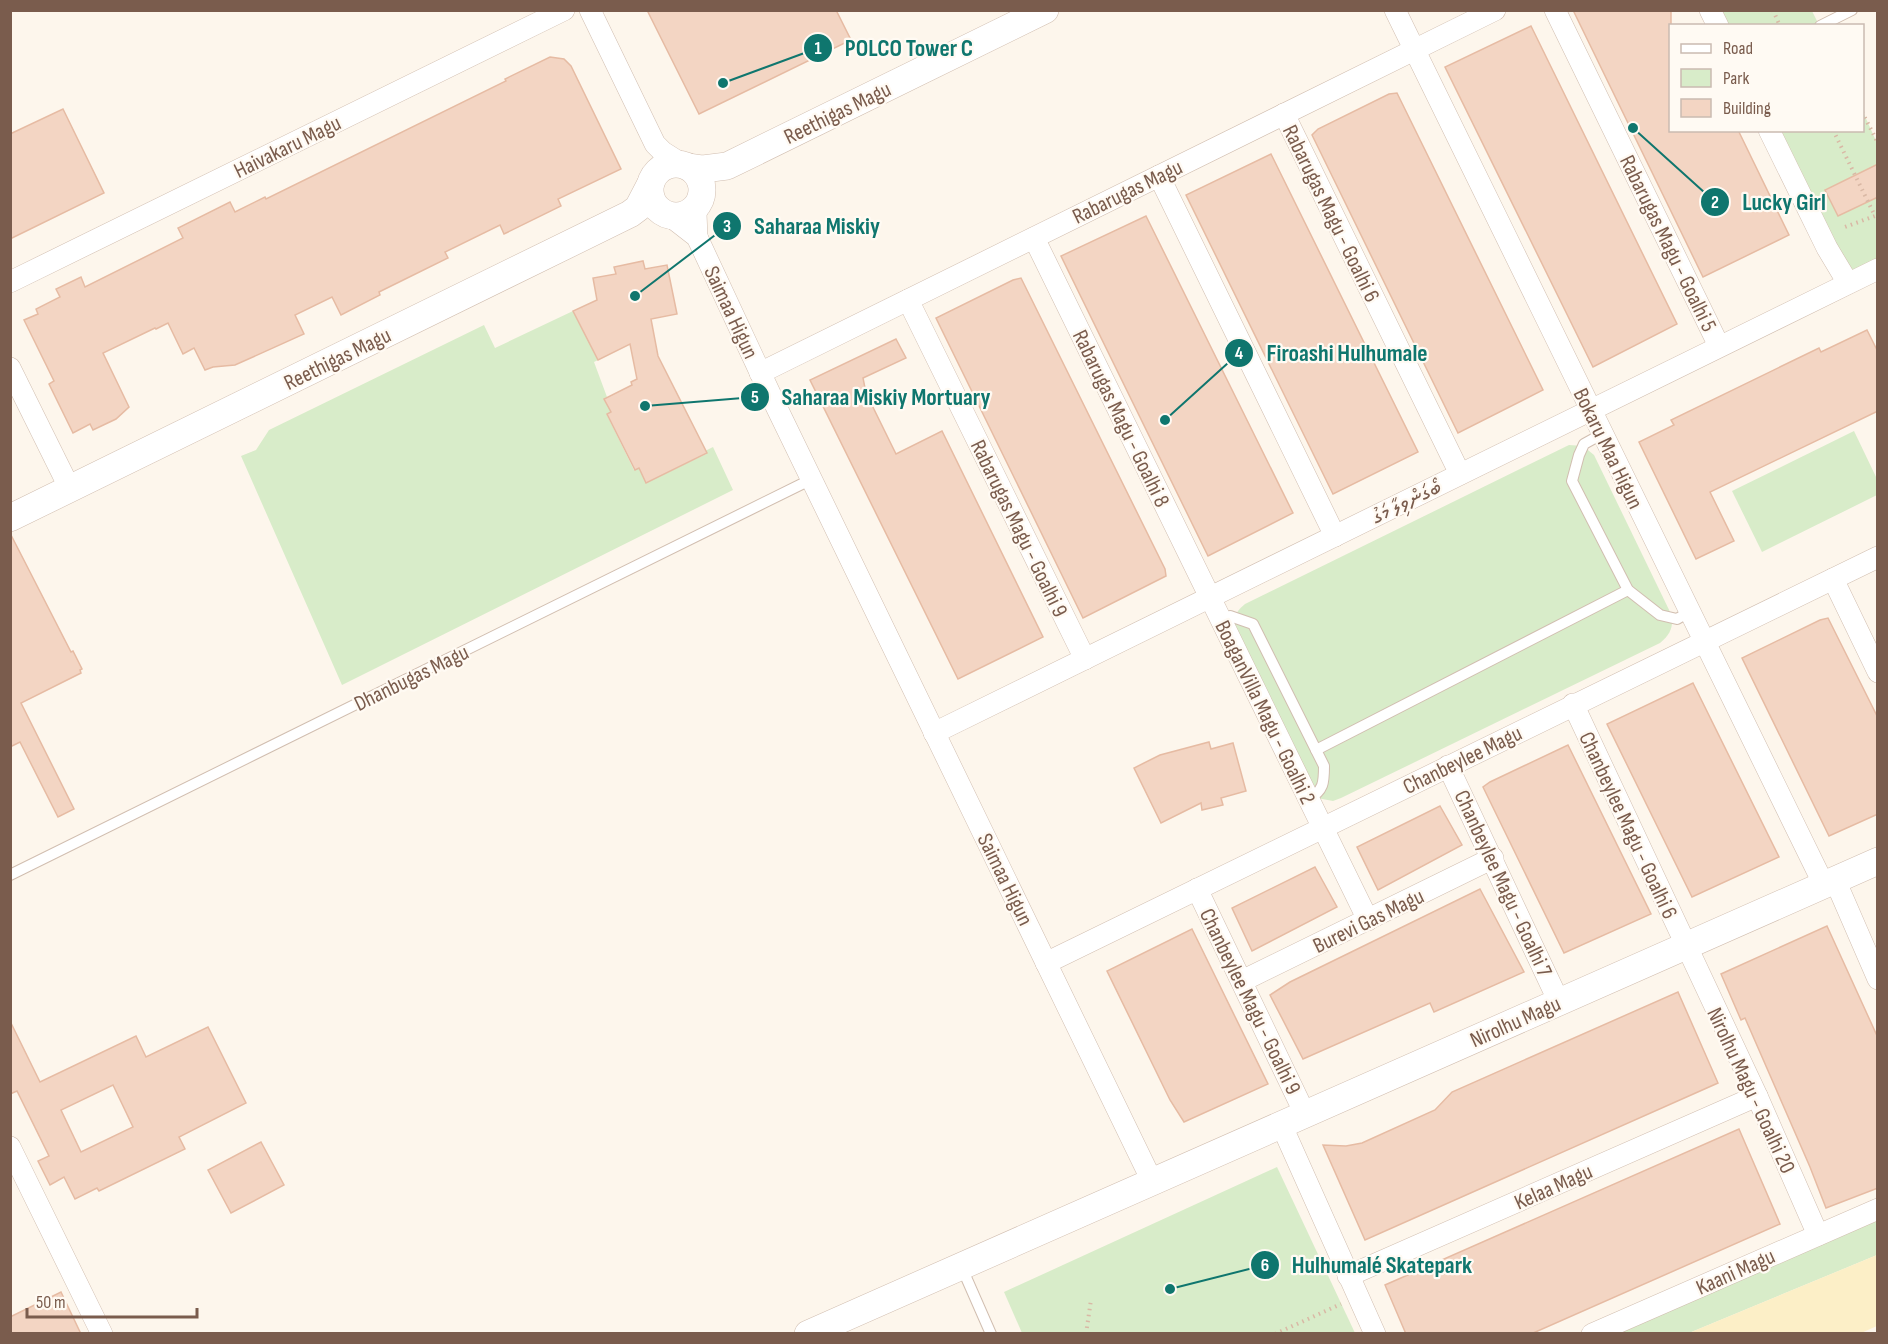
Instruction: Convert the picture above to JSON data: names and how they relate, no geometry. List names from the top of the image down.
{
  "streets": {
    "street": [
      "Reethigas Magu",
      "Haivakaru Magu",
      "Rabarugas Magu",
      "Rabarugas Magu - Goalhi 6",
      "Rabarugas Magu - Goalhi 5",
      "Saimaa Higun",
      "Rabarugas Magu - Goalhi 8",
      "Bokaru Maa Higun",
      "ބޯގަންވިލާ މަގު",
      "Rabarugas Magu - Goalhi 9",
      "BoaganVilla Magu - Goalhi 2",
      "Chanbeylee Magu",
      "Chanbeylee Magu - Goalhi 6",
      "Chanbeylee Magu - Goalhi 7",
      "Burevi Gas Magu",
      "Chanbeylee Magu - Goalhi 9",
      "Nirolhu Magu",
      "Nirolhu Magu - Goalhi 20",
      "Kelaa Magu",
      "Kaani Magu"
    ],
    "lane": ["Dhanbugas Magu"]
  },
  "crossings": [
    ["Reethigas Magu", "Saimaa Higun"],
    ["Rabarugas Magu", "Rabarugas Magu - Goalhi 6"],
    ["Rabarugas Magu", "Saimaa Higun"],
    ["Rabarugas Magu", "Rabarugas Magu - Goalhi 8"],
    ["Rabarugas Magu", "Bokaru Maa Higun"],
    ["Rabarugas Magu", "Rabarugas Magu - Goalhi 9"],
    ["Rabarugas Magu - Goalhi 6", "ބޯގަންވިލާ މަގު"],
    ["Rabarugas Magu - Goalhi 5", "ބޯގަންވިލާ މަގު"],
    ["Saimaa Higun", "ބޯގަންވިލާ މަގު"],
    ["Saimaa Higun", "Dhanbugas Magu"],
    ["Saimaa Higun", "Chanbeylee Magu"],
    ["Saimaa Higun", "Nirolhu Magu"],
    ["Rabarugas Magu - Goalhi 8", "ބޯގަންވިލާ މަގު"],
    ["Rabarugas Magu - Goalhi 8", "BoaganVilla Magu - Goalhi 2"],
    ["Bokaru Maa Higun", "ބޯގަންވިލާ މަގު"],
    ["Bokaru Maa Higun", "Chanbeylee Magu"],
    ["Bokaru Maa Higun", "Nirolhu Magu"],
    ["ބޯގަންވިލާ މަގު", "Rabarugas Magu - Goalhi 9"],
    ["ބޯގަންވިލާ މަގު", "BoaganVilla Magu - Goalhi 2"],
    ["BoaganVilla Magu - Goalhi 2", "Chanbeylee Magu"],
    ["BoaganVilla Magu - Goalhi 2", "Burevi Gas Magu"],
    ["Chanbeylee Magu", "Chanbeylee Magu - Goalhi 6"],
    ["Chanbeylee Magu", "Chanbeylee Magu - Goalhi 7"],
    ["Chanbeylee Magu", "Chanbeylee Magu - Goalhi 9"],
    ["Chanbeylee Magu - Goalhi 6", "Nirolhu Magu"],
    ["Chanbeylee Magu - Goalhi 6", "Nirolhu Magu - Goalhi 20"],
    ["Chanbeylee Magu - Goalhi 7", "Burevi Gas Magu"],
    ["Chanbeylee Magu - Goalhi 7", "Nirolhu Magu"],
    ["Burevi Gas Magu", "Chanbeylee Magu - Goalhi 9"],
    ["Chanbeylee Magu - Goalhi 9", "Nirolhu Magu"],
    ["Chanbeylee Magu - Goalhi 9", "Kelaa Magu"],
    ["Nirolhu Magu", "Nirolhu Magu - Goalhi 20"],
    ["Nirolhu Magu - Goalhi 20", "Kelaa Magu"],
    ["Nirolhu Magu - Goalhi 20", "Kaani Magu"]
  ],
  "places": [
    "POLCO Tower C",
    "Lucky Girl",
    "Saharaa Miskiy",
    "Saharaa Miskiy Mortuary",
    "Firoashi Hulhumale",
    "Hulhumalé Skatepark"
  ],
  "legend": ["Road", "Park", "Building"],
  "scale_bar": "50 m"
}
